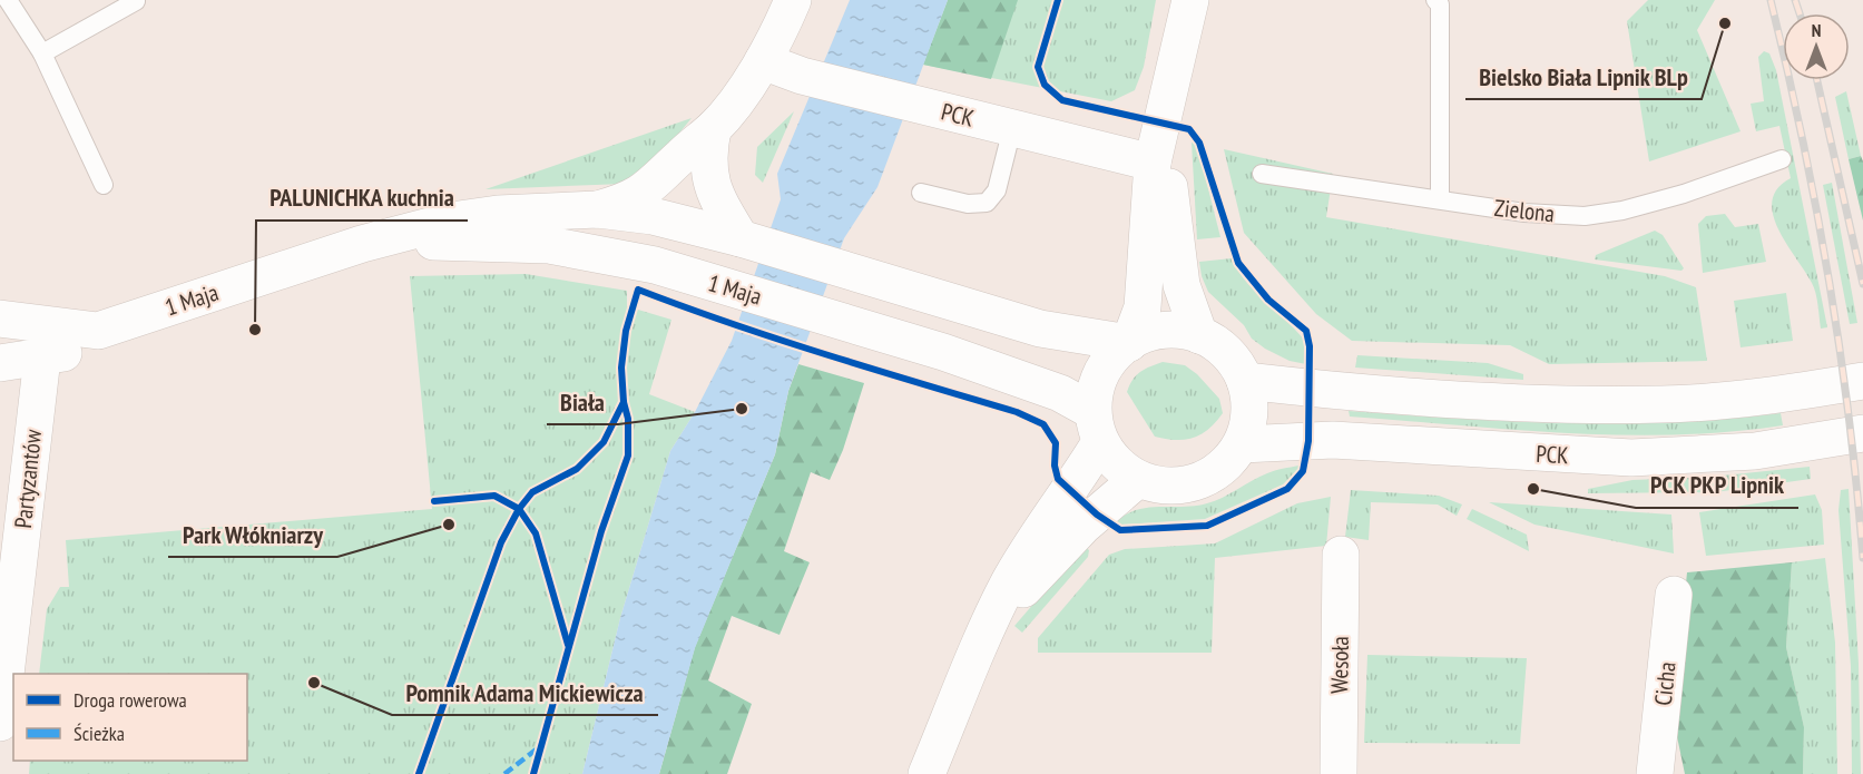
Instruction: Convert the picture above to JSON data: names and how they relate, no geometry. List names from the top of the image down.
{
  "streets": {
    "street": [
      "PCK",
      "1 Maja",
      "Partyzantów",
      "Wesoła",
      "Cicha"
    ],
    "lane": ["Zielona"]
  },
  "crossings": [
    ["PCK", "1 Maja"],
    ["1 Maja", "Partyzantów"]
  ],
  "places": [
    "Bielsko Biała Lipnik BLp",
    "PALUNICHKA kuchnia",
    "Biała",
    "PCK PKP Lipnik",
    "Park Włókniarzy",
    "Pomnik Adama Mickiewicza"
  ],
  "legend": ["Droga rowerowa", "Ścieżka"],
  "north": "top"
}
